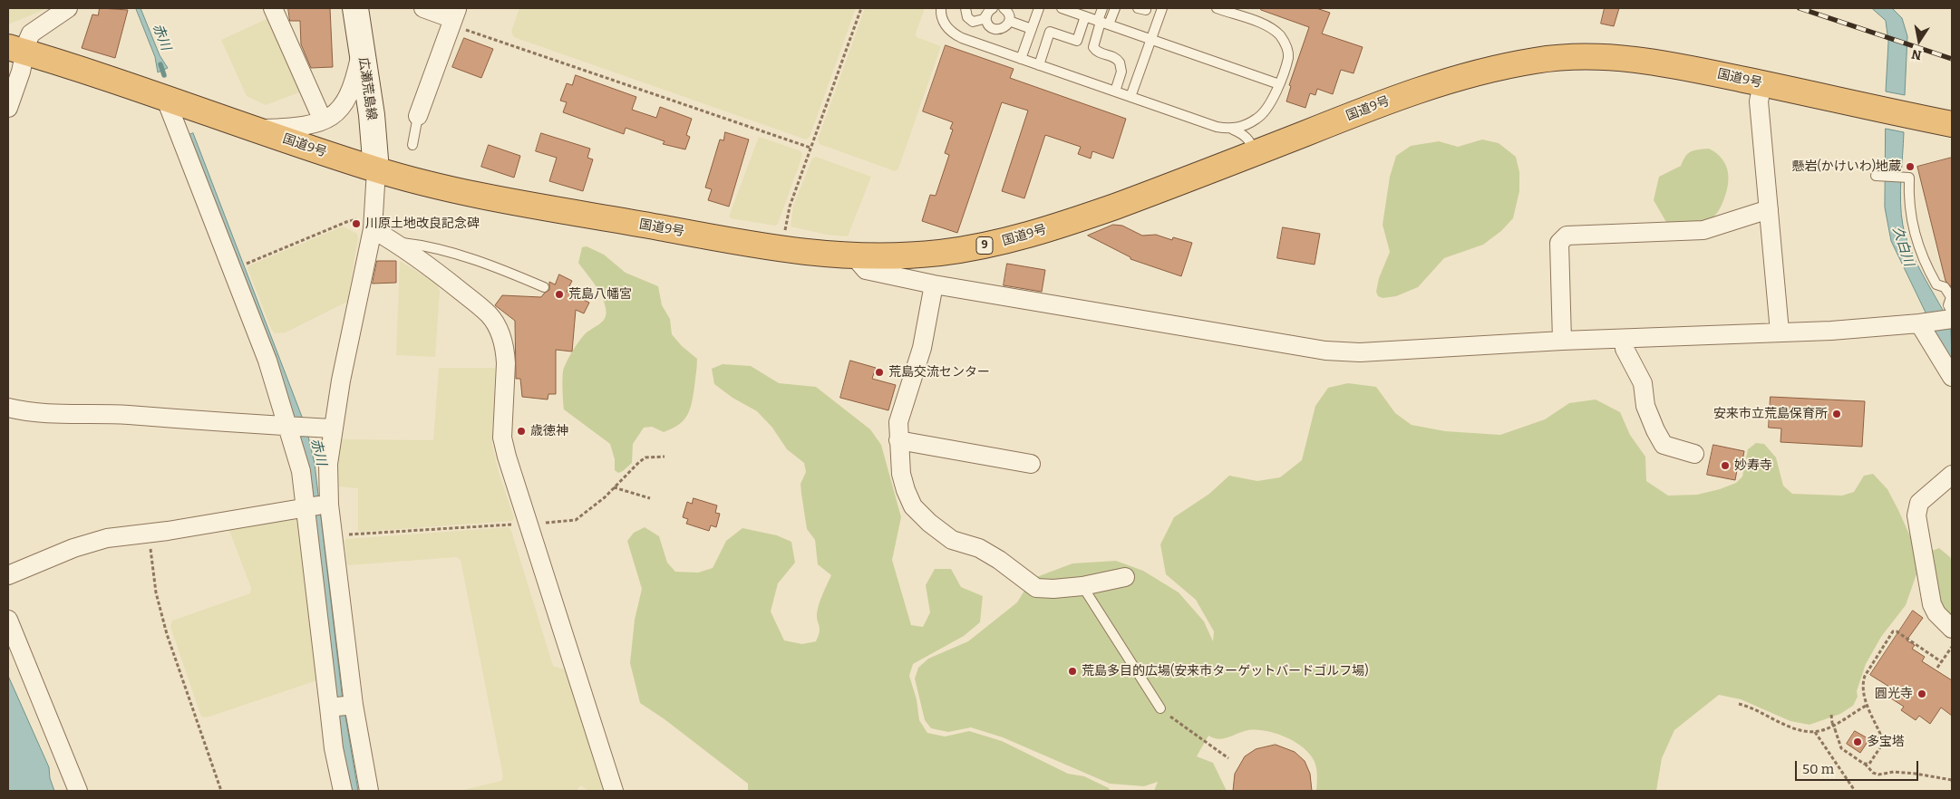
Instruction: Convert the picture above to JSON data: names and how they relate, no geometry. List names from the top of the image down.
{
  "streets": {
    "highway": ["国道9号", "9"],
    "main road": ["広瀬荒島線"]
  },
  "crossings": [
    ["国道9号", "広瀬荒島線"]
  ],
  "water": ["赤川", "久白川"],
  "places": [
    "懸岩(かけいわ)地蔵",
    "川原土地改良記念碑",
    "荒島八幡宮",
    "荒島交流センター",
    "安来市立荒島保育所",
    "歳徳神",
    "妙寿寺",
    "荒島多目的広場(安来市ターゲットバードゴルフ場)",
    "圓光寺",
    "多宝塔"
  ],
  "scale_bar": "50 m",
  "north": "bottom"
}
